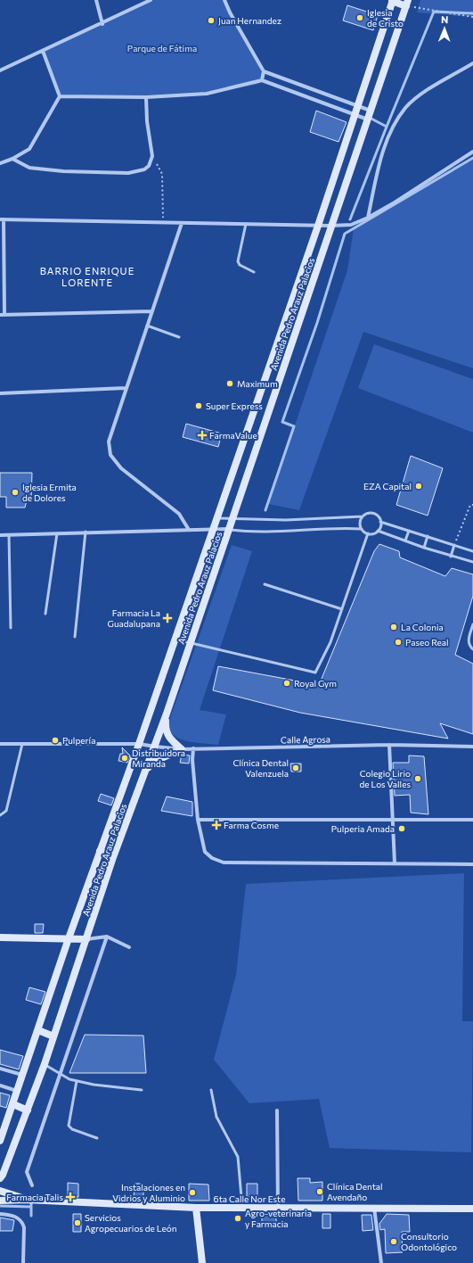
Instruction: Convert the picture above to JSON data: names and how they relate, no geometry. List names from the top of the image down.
{
  "streets": {
    "street": ["Avenida Pedro Arauz Palacios", "Calle Agrosa", "6ta Calle Nor Este"]
  },
  "crossings": [
    ["Avenida Pedro Arauz Palacios", "Calle Agrosa"]
  ],
  "districts": ["BARRIO ENRIQUE LORENTE"],
  "parks": ["Parque de Fátima"],
  "places": {
    "other": [
      "Iglesia de Cristo",
      "Juan Hernandez",
      "Maximum",
      "Super Express",
      "EZA Capital",
      "Iglesia Ermita de Dolores",
      "La Colonia",
      "Paseo Real",
      "Royal Gym",
      "Pulpería",
      "Distribuidora Miranda",
      "Clínica Dental Valenzuela",
      "Colegio Lirio de Los Valles",
      "Pulperia Amada",
      "Clínica Dental Avendaño",
      "Instalaciones en Vidrios y Aluminio",
      "Agro-veterinaria y Farmacia",
      "Servicios Agropecuarios de León",
      "Consultorio Odontológico"
    ],
    "health": [
      "FarmaValue",
      "Farmacia La Guadalupana",
      "Farma Cosme",
      "Farmacia Talis"
    ]
  },
  "north": "top"
}
